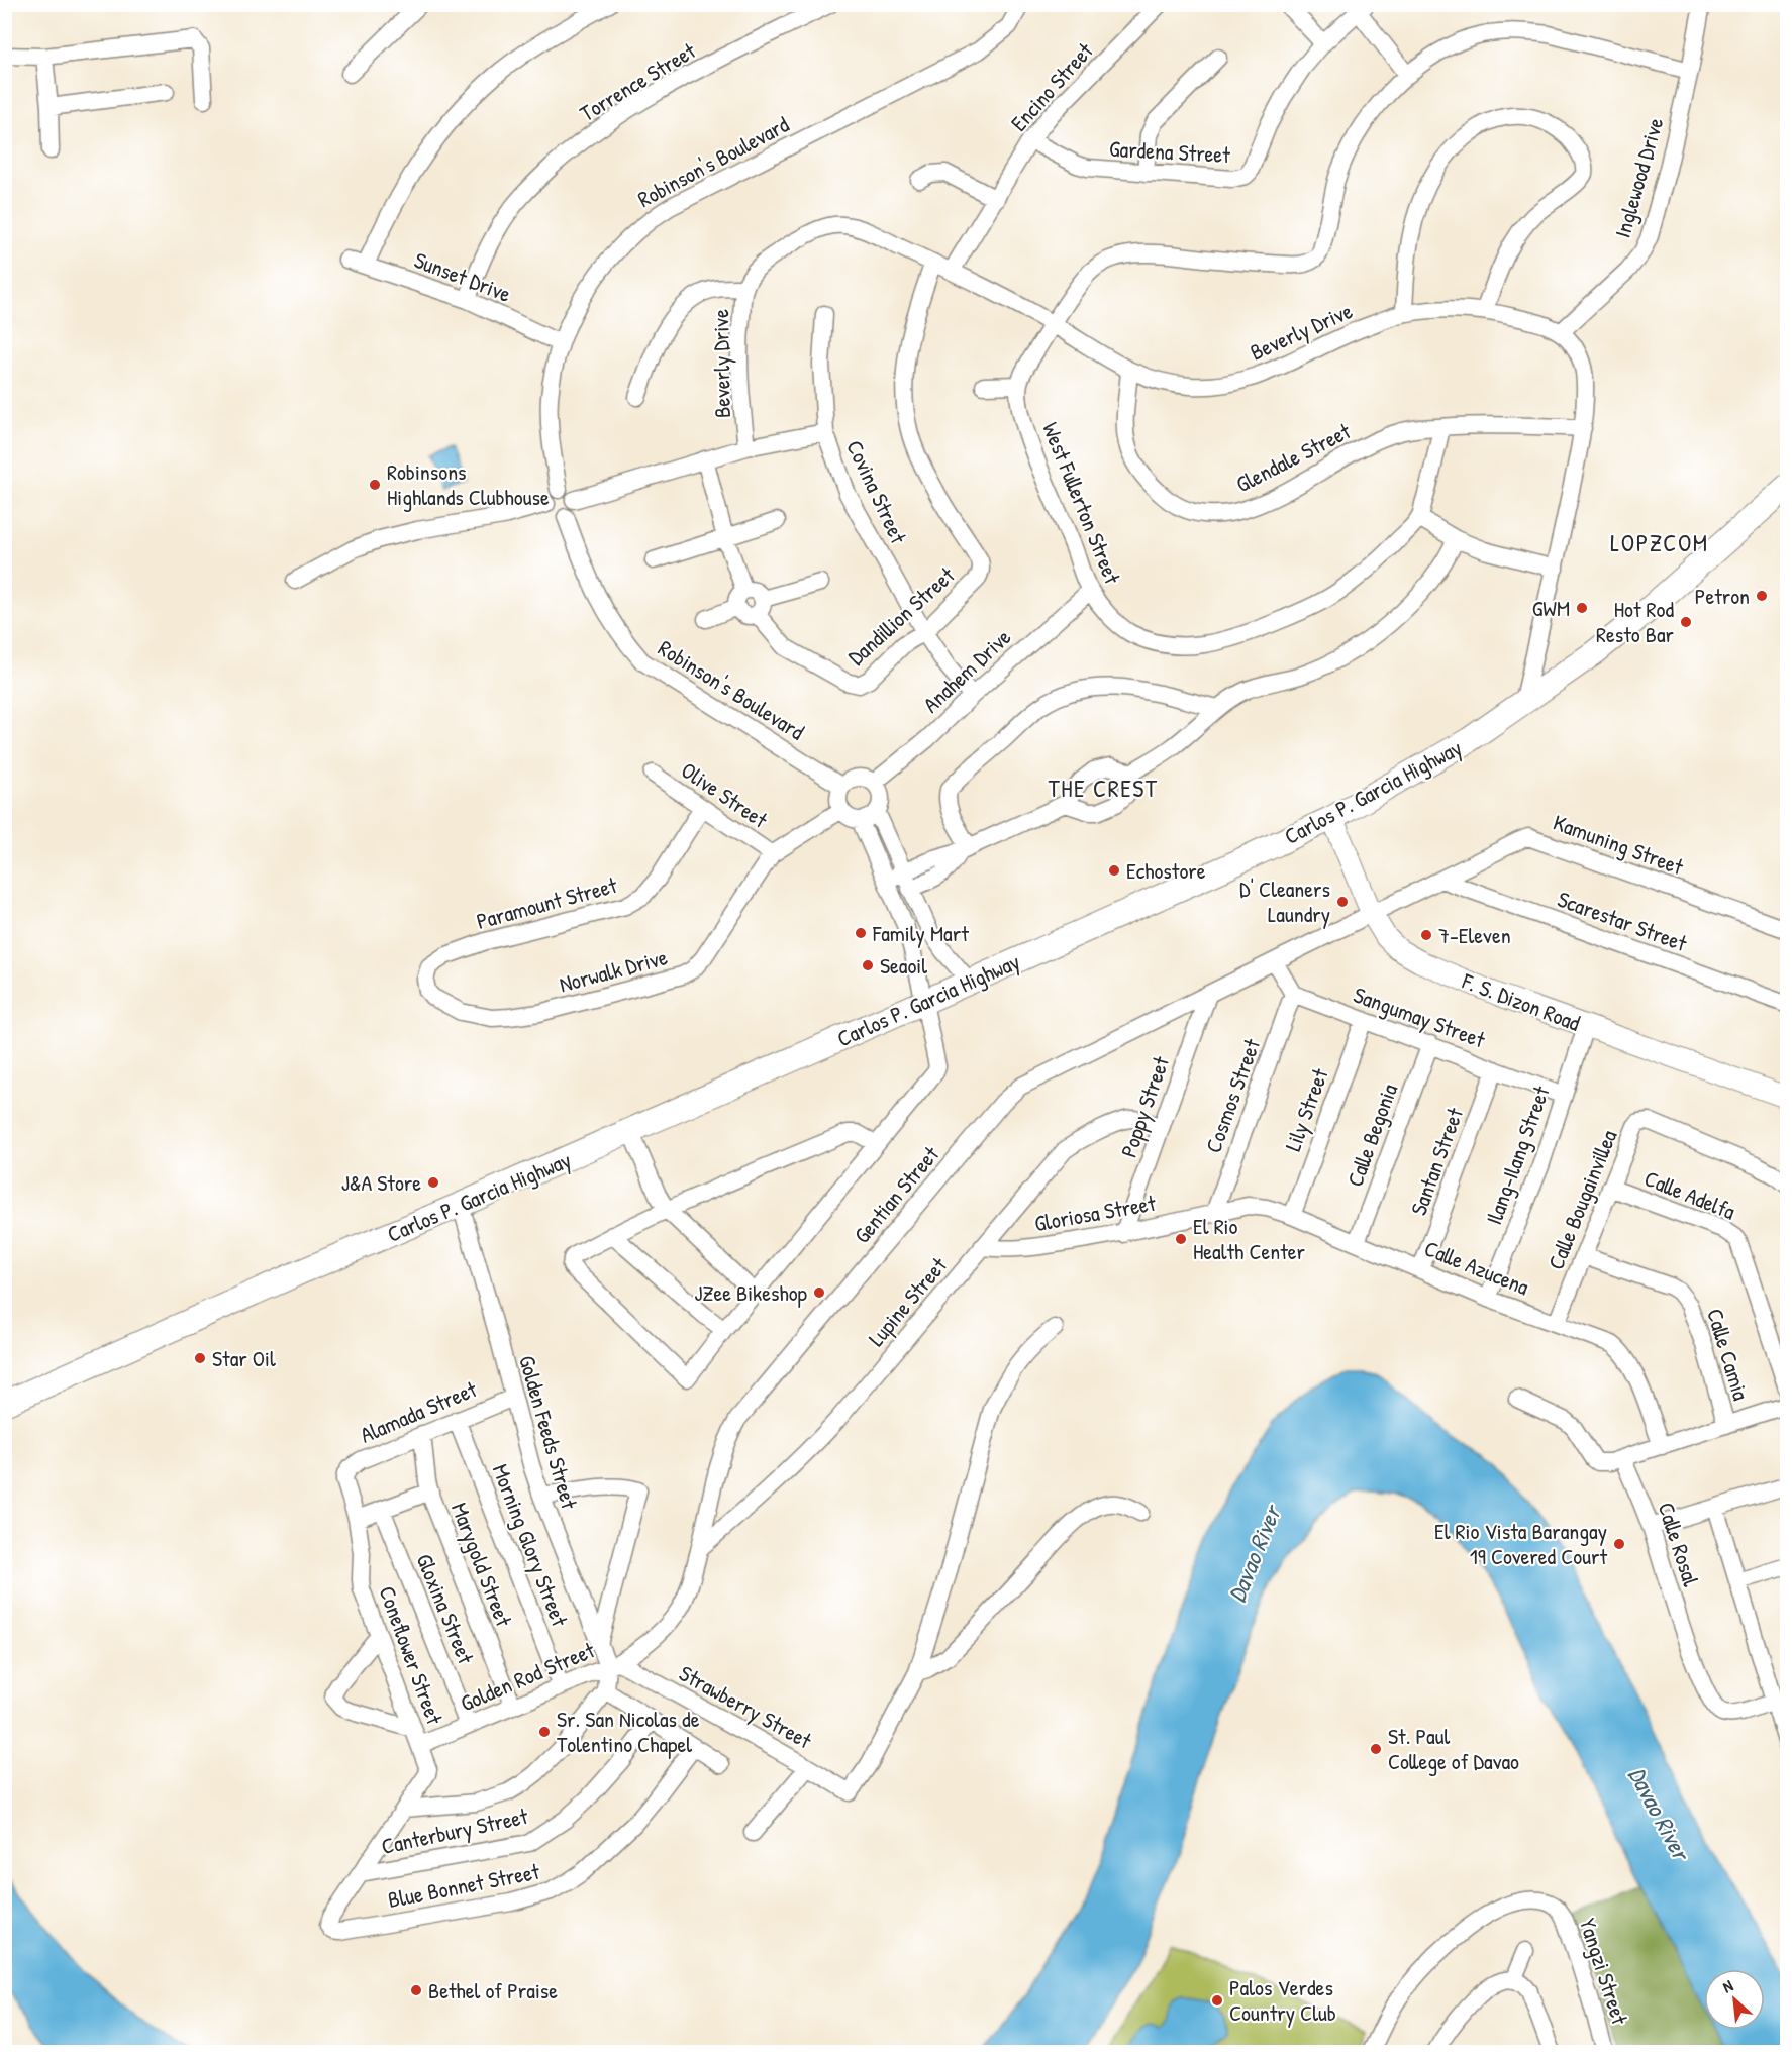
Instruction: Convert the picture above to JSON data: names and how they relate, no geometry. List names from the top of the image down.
{
  "streets": {
    "highway": ["Carlos P. Garcia Highway"],
    "main road": ["F. S. Dizon Road"],
    "street": [
      "Torrence Street",
      "Encino Street",
      "Gardena Street",
      "Robinson's Boulevard",
      "Inglewood Drive",
      "Sunset Drive",
      "Beverly Drive",
      "Glendale Street",
      "Covina Street",
      "West Fullerton Street",
      "Dandillion Street",
      "Anahem Drive",
      "Olive Street",
      "Kamuning Street",
      "Paramount Street",
      "Scarestar Street",
      "Norwalk Drive",
      "Sangumay Street",
      "Cosmos Street",
      "Poppy Street",
      "Lily Street",
      "Calle Begonia",
      "Ilang-Ilang Street",
      "Santan Street",
      "Gentian Street",
      "Calle Adelfa",
      "Calle Bougainvillea",
      "Gloriosa Street",
      "Calle Azucena",
      "Lupine Street",
      "Calle Camia",
      "Alamada Street",
      "Golden Feeds Street",
      "Calle Rosal",
      "Morning Glory Street",
      "Marygold Street",
      "Gloxina Street",
      "Coneflower Street",
      "Golden Rod Street",
      "Strawberry Street",
      "Canterbury Street",
      "Blue Bonnet Street",
      "Yangzi Street"
    ]
  },
  "crossings": [
    ["Torrence Street", "Sunset Drive"],
    ["Encino Street", "Gardena Street"],
    ["Encino Street", "Beverly Drive"],
    ["Robinson's Boulevard", "Sunset Drive"],
    ["Robinson's Boulevard", "Covina Street"],
    ["Robinson's Boulevard", "Anahem Drive"],
    ["Robinson's Boulevard", "Norwalk Drive"],
    ["Inglewood Drive", "Beverly Drive"],
    ["Beverly Drive", "Glendale Street"],
    ["Beverly Drive", "Covina Street"],
    ["Beverly Drive", "Dandillion Street"],
    ["Glendale Street", "West Fullerton Street"],
    ["Covina Street", "Dandillion Street"],
    ["Covina Street", "Anahem Drive"],
    ["West Fullerton Street", "Anahem Drive"],
    ["Anahem Drive", "Norwalk Drive"],
    ["Carlos P. Garcia Highway", "F. S. Dizon Road"],
    ["Carlos P. Garcia Highway", "Golden Feeds Street"],
    ["Olive Street", "Paramount Street"],
    ["Olive Street", "Norwalk Drive"],
    ["Kamuning Street", "Scarestar Street"],
    ["Kamuning Street", "F. S. Dizon Road"],
    ["Kamuning Street", "Gentian Street"],
    ["Paramount Street", "Norwalk Drive"],
    ["F. S. Dizon Road", "Ilang-Ilang Street"],
    ["F. S. Dizon Road", "Gentian Street"],
    ["Sangumay Street", "Cosmos Street"],
    ["Sangumay Street", "Lily Street"],
    ["Sangumay Street", "Calle Begonia"],
    ["Sangumay Street", "Ilang-Ilang Street"],
    ["Sangumay Street", "Santan Street"],
    ["Cosmos Street", "Gloriosa Street"],
    ["Cosmos Street", "Calle Azucena"],
    ["Poppy Street", "Gentian Street"],
    ["Poppy Street", "Gloriosa Street"],
    ["Poppy Street", "Lupine Street"],
    ["Lily Street", "Calle Azucena"],
    ["Calle Begonia", "Calle Azucena"],
    ["Ilang-Ilang Street", "Calle Azucena"],
    ["Santan Street", "Calle Azucena"],
    ["Gentian Street", "Lupine Street"],
    ["Gentian Street", "Golden Feeds Street"],
    ["Gentian Street", "Golden Rod Street"],
    ["Gentian Street", "Strawberry Street"],
    ["Calle Adelfa", "Calle Bougainvillea"],
    ["Calle Bougainvillea", "Calle Azucena"],
    ["Calle Bougainvillea", "Calle Camia"],
    ["Gloriosa Street", "Calle Azucena"],
    ["Gloriosa Street", "Lupine Street"],
    ["Alamada Street", "Golden Feeds Street"],
    ["Alamada Street", "Morning Glory Street"],
    ["Alamada Street", "Marygold Street"],
    ["Alamada Street", "Coneflower Street"],
    ["Golden Feeds Street", "Golden Rod Street"],
    ["Golden Feeds Street", "Strawberry Street"],
    ["Morning Glory Street", "Golden Rod Street"],
    ["Marygold Street", "Golden Rod Street"],
    ["Gloxina Street", "Golden Rod Street"],
    ["Coneflower Street", "Golden Rod Street"],
    ["Coneflower Street", "Canterbury Street"],
    ["Coneflower Street", "Blue Bonnet Street"],
    ["Golden Rod Street", "Strawberry Street"]
  ],
  "districts": ["LOPZCOM", "THE CREST"],
  "water": ["Davao River"],
  "places": [
    "Robinsons Highlands Clubhouse",
    "Petron",
    "GWM",
    "Hot Rod Resto Bar",
    "Echostore",
    "D' Cleaners Laundry",
    "Family Mart",
    "7-Eleven",
    "Seaoil",
    "J&A Store",
    "El Rio Health Center",
    "JZee Bikeshop",
    "Star Oil",
    "El Rio Vista Barangay 19 Covered Court",
    "Sr. San Nicolas de Tolentino Chapel",
    "St. Paul College of Davao",
    "Bethel of Praise",
    "Palos Verdes Country Club"
  ],
  "north": "top left"
}
